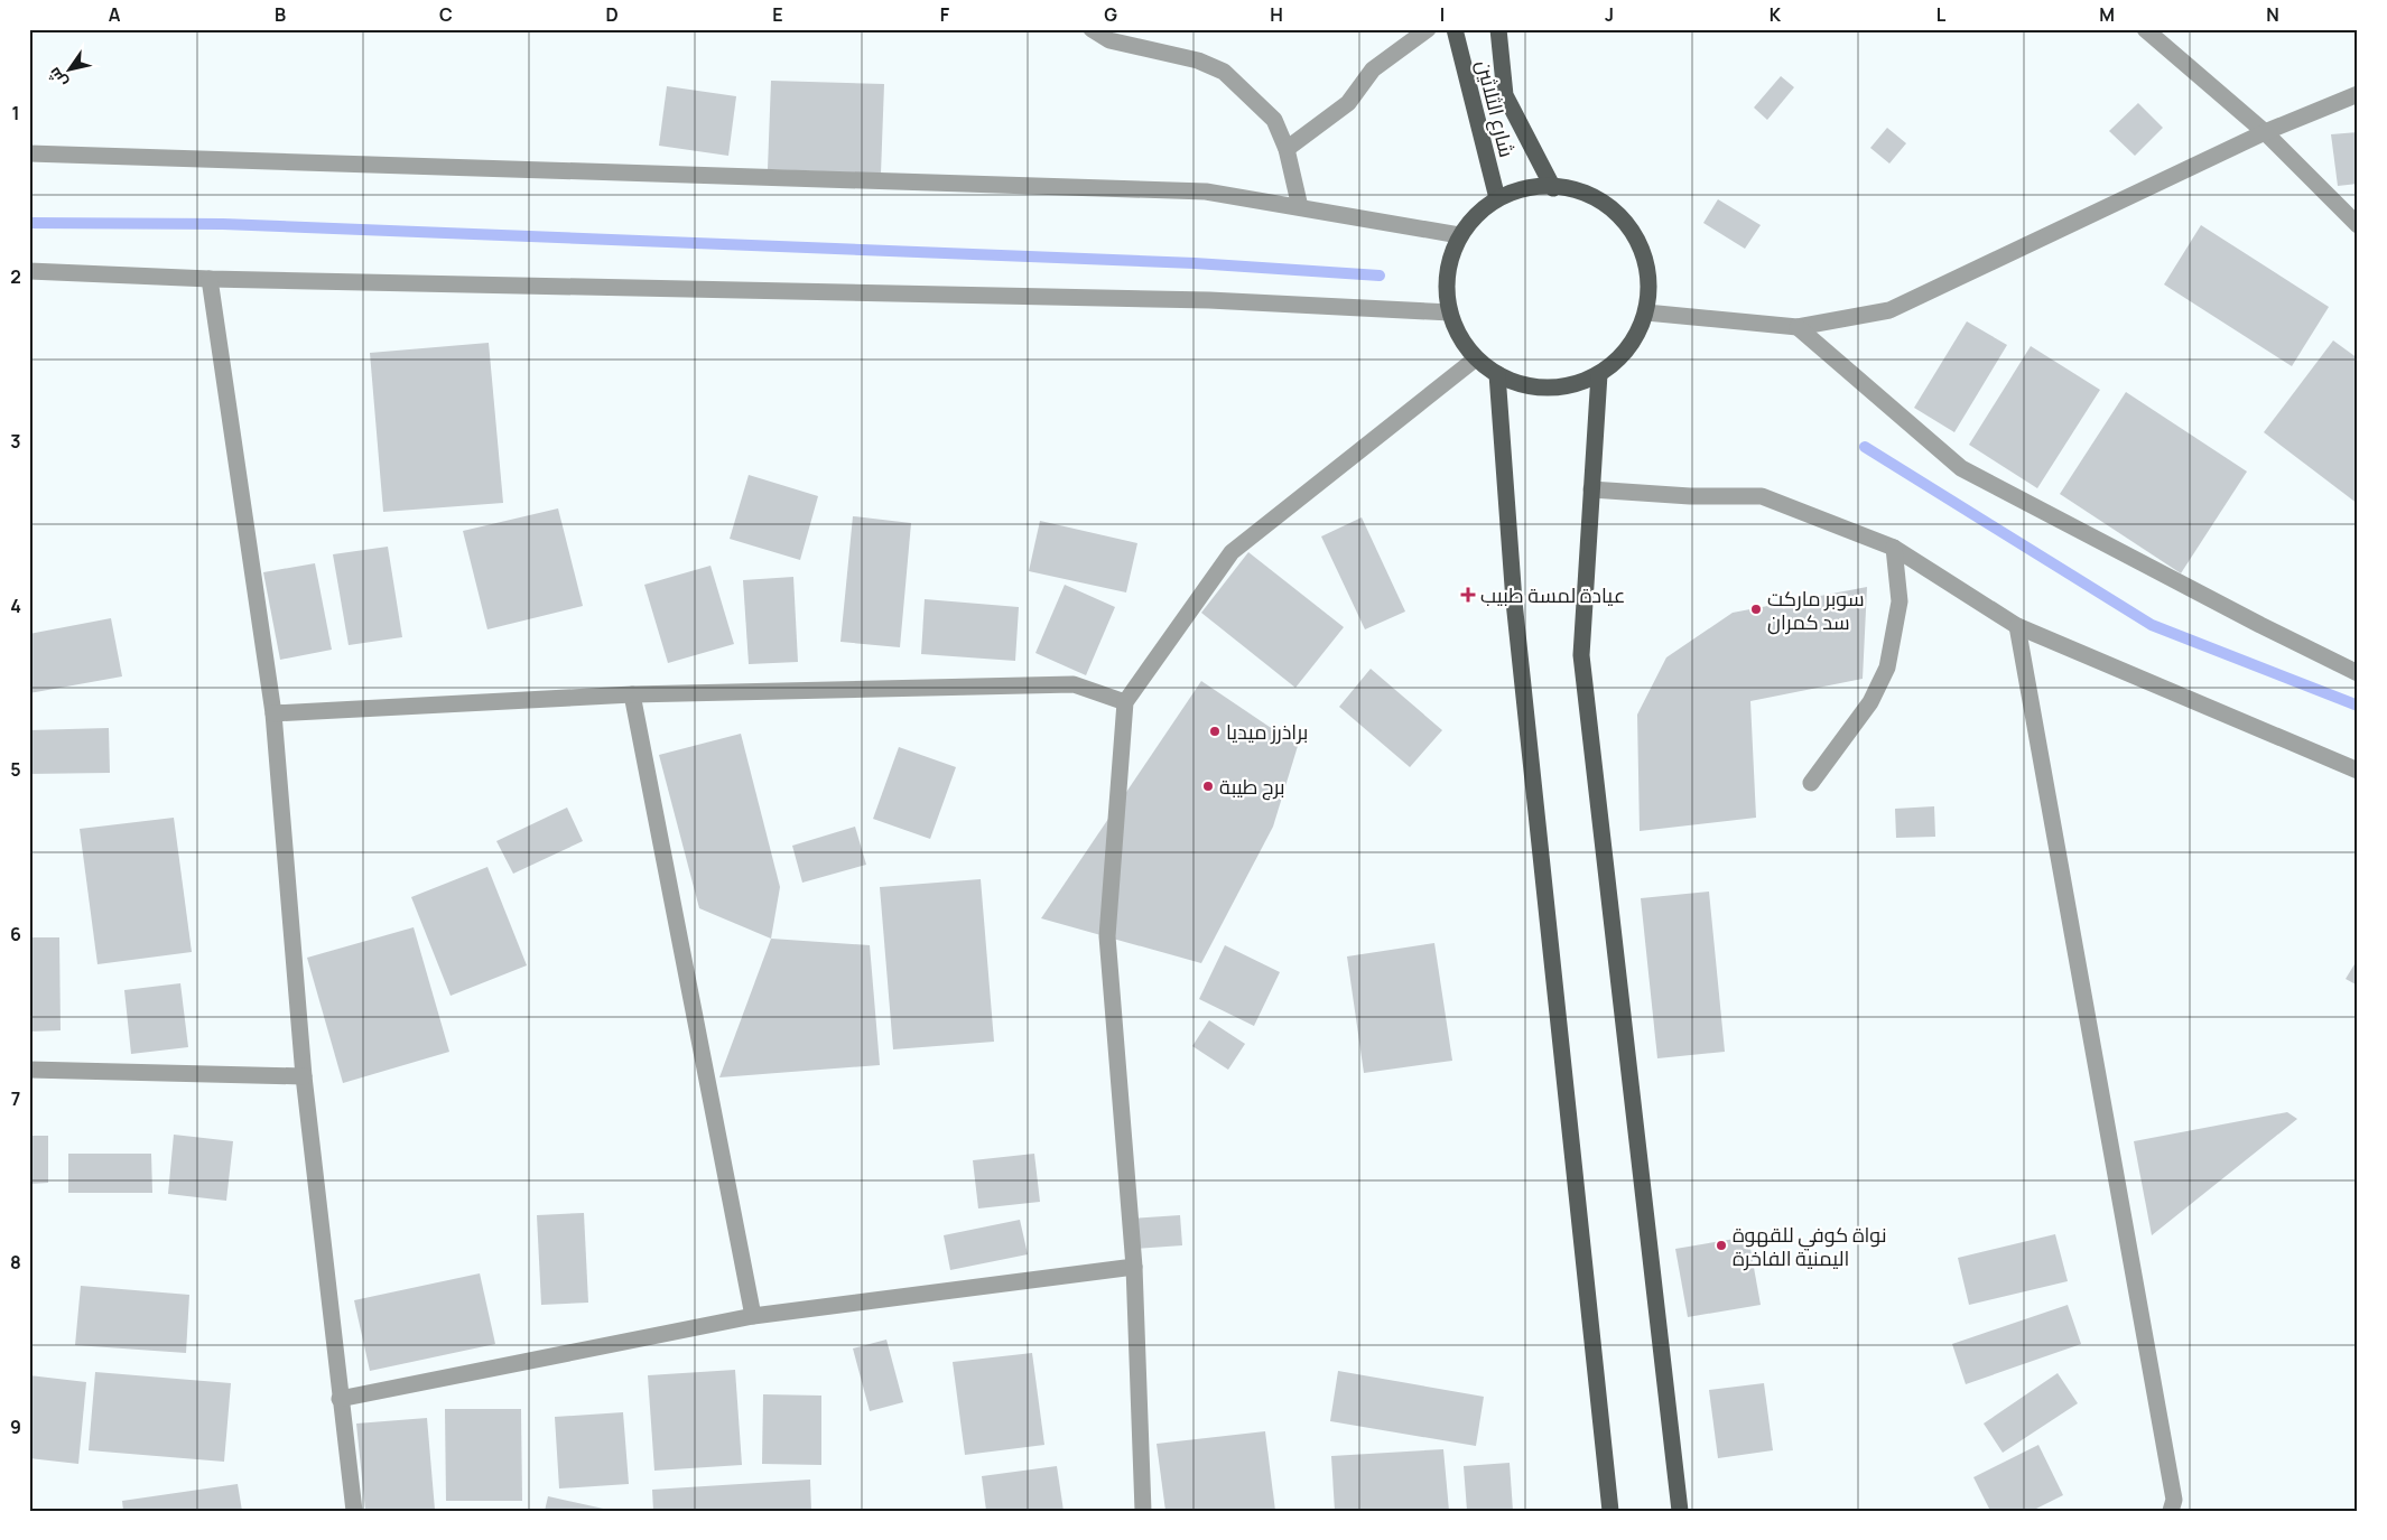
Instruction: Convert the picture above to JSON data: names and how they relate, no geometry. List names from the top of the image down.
{
  "streets": {
    "main road": ["شارع الثلاثين"]
  },
  "places": {
    "health": ["عيادة لمسة طبيب"],
    "other": [
      "سوبر ماركت سد كمران",
      "براذرز ميديا",
      "برج طيبة",
      "نواة كوفي للقهوة اليمنية الفاخرة"
    ]
  },
  "north": "bottom left",
  "grid": {
    "columns": [
      "A",
      "B",
      "C",
      "D",
      "E",
      "F",
      "G",
      "H",
      "I",
      "J",
      "K",
      "L",
      "M",
      "N"
    ],
    "rows": [
      "1",
      "2",
      "3",
      "4",
      "5",
      "6",
      "7",
      "8",
      "9"
    ]
  }
}
